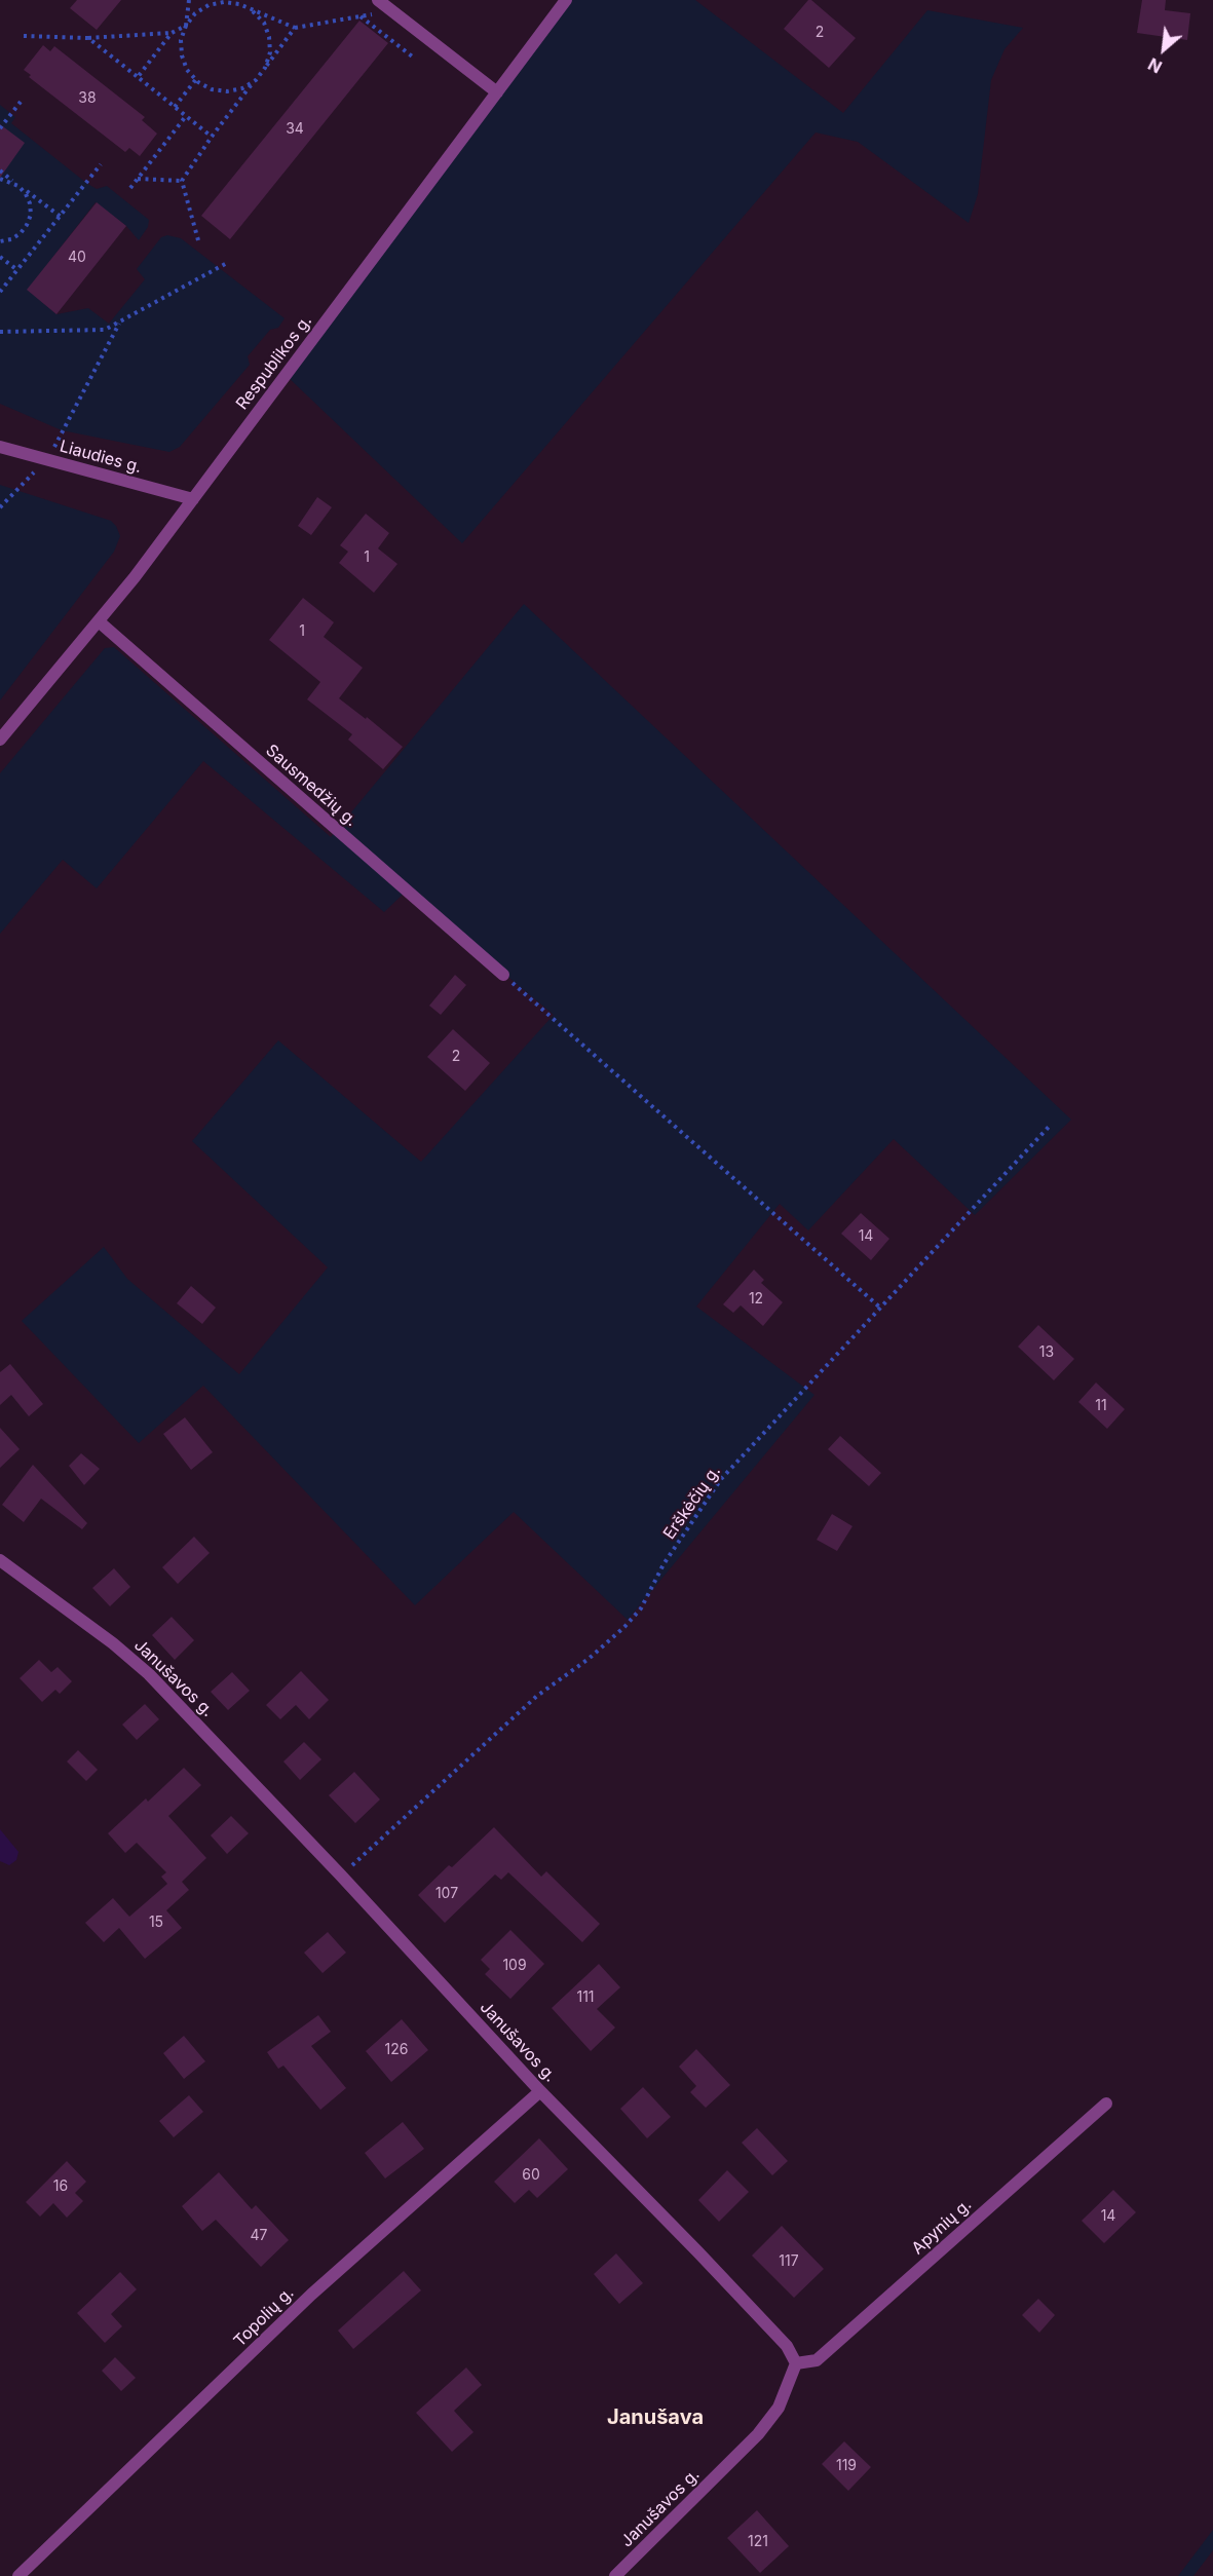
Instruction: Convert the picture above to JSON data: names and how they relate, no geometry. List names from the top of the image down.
{
  "streets": {
    "street": [
      "Respublikos g.",
      "Liaudies g.",
      "Sausmedžių g.",
      "Janušavos g.",
      "Apynių g.",
      "Topolių g."
    ],
    "path": ["Erškėčių g."]
  },
  "crossings": [
    ["Respublikos g.", "Liaudies g."],
    ["Respublikos g.", "Sausmedžių g."],
    ["Erškėčių g.", "Janušavos g."],
    ["Janušavos g.", "Apynių g."],
    ["Janušavos g.", "Topolių g."]
  ],
  "districts": ["Janušava"],
  "house_numbers": [
    "2",
    "38",
    "34",
    "40",
    "1",
    "1",
    "2",
    "14",
    "12",
    "13",
    "11",
    "107",
    "15",
    "109",
    "111",
    "126",
    "60",
    "16",
    "14",
    "47",
    "117",
    "119",
    "121"
  ],
  "north": "bottom left"
}
